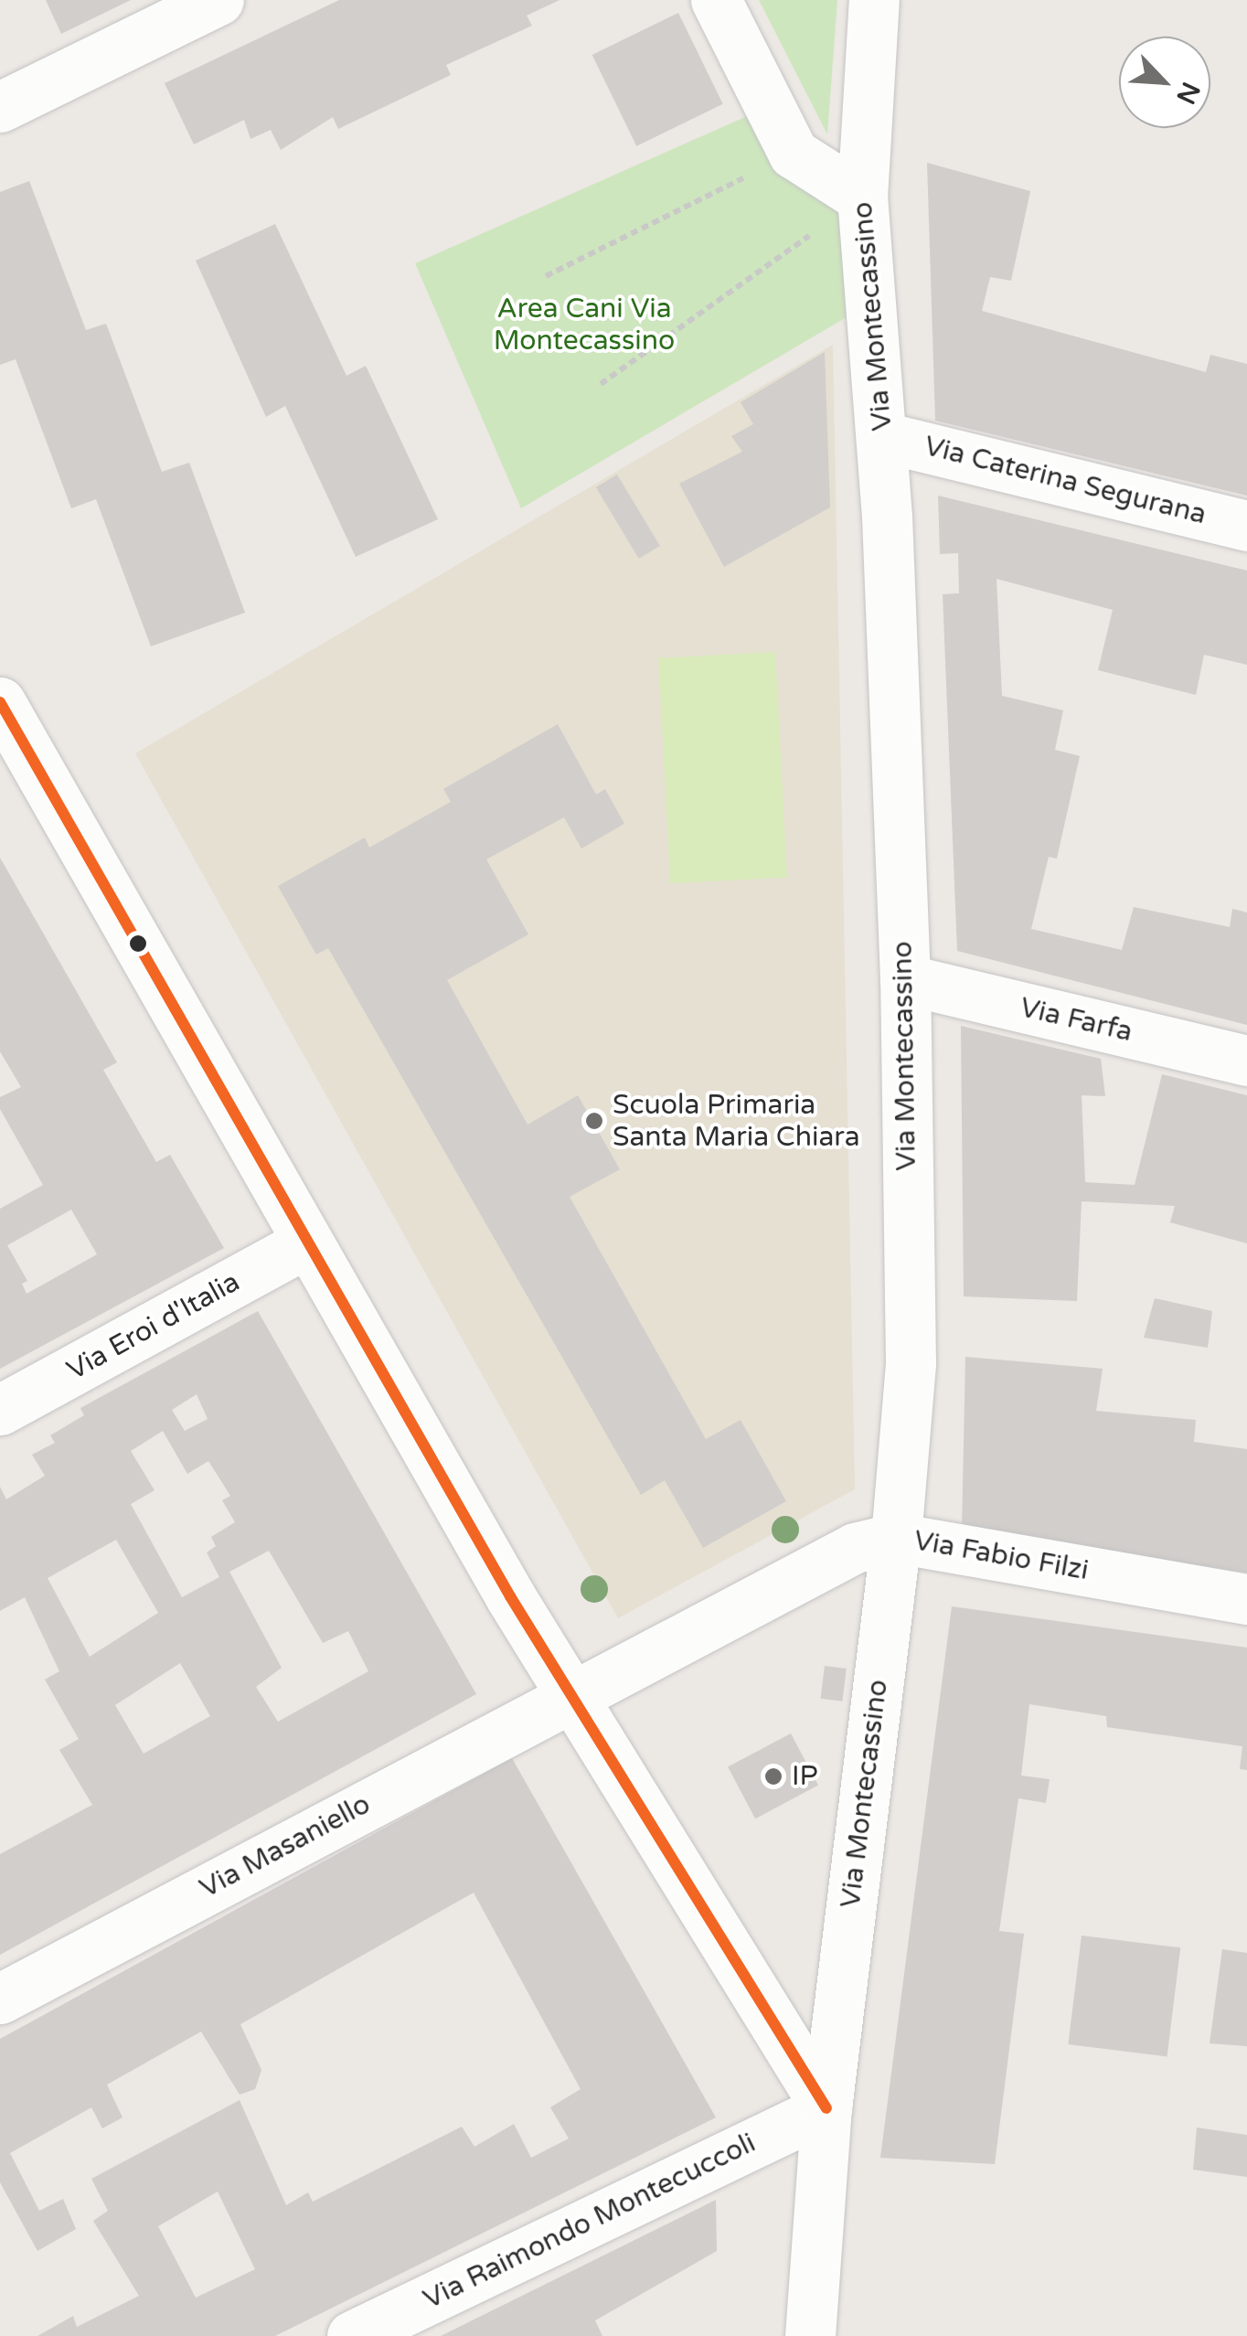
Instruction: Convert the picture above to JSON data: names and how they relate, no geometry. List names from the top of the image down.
{
  "streets": {
    "street": [
      "Via Montecassino",
      "Via Caterina Segurana",
      "Via Farfa",
      "Via Eroi d'Italia",
      "Via Fabio Filzi",
      "Via Masaniello",
      "Via Raimondo Montecuccoli"
    ]
  },
  "crossings": [
    ["Via Montecassino", "Via Caterina Segurana"],
    ["Via Montecassino", "Via Farfa"],
    ["Via Montecassino", "Via Fabio Filzi"],
    ["Via Montecassino", "Via Raimondo Montecuccoli"],
    ["Via Fabio Filzi", "Via Masaniello"]
  ],
  "parks": ["Area Cani Via Montecassino"],
  "places": ["Scuola Primaria Santa Maria Chiara", "IP"],
  "north": "bottom right"
}
